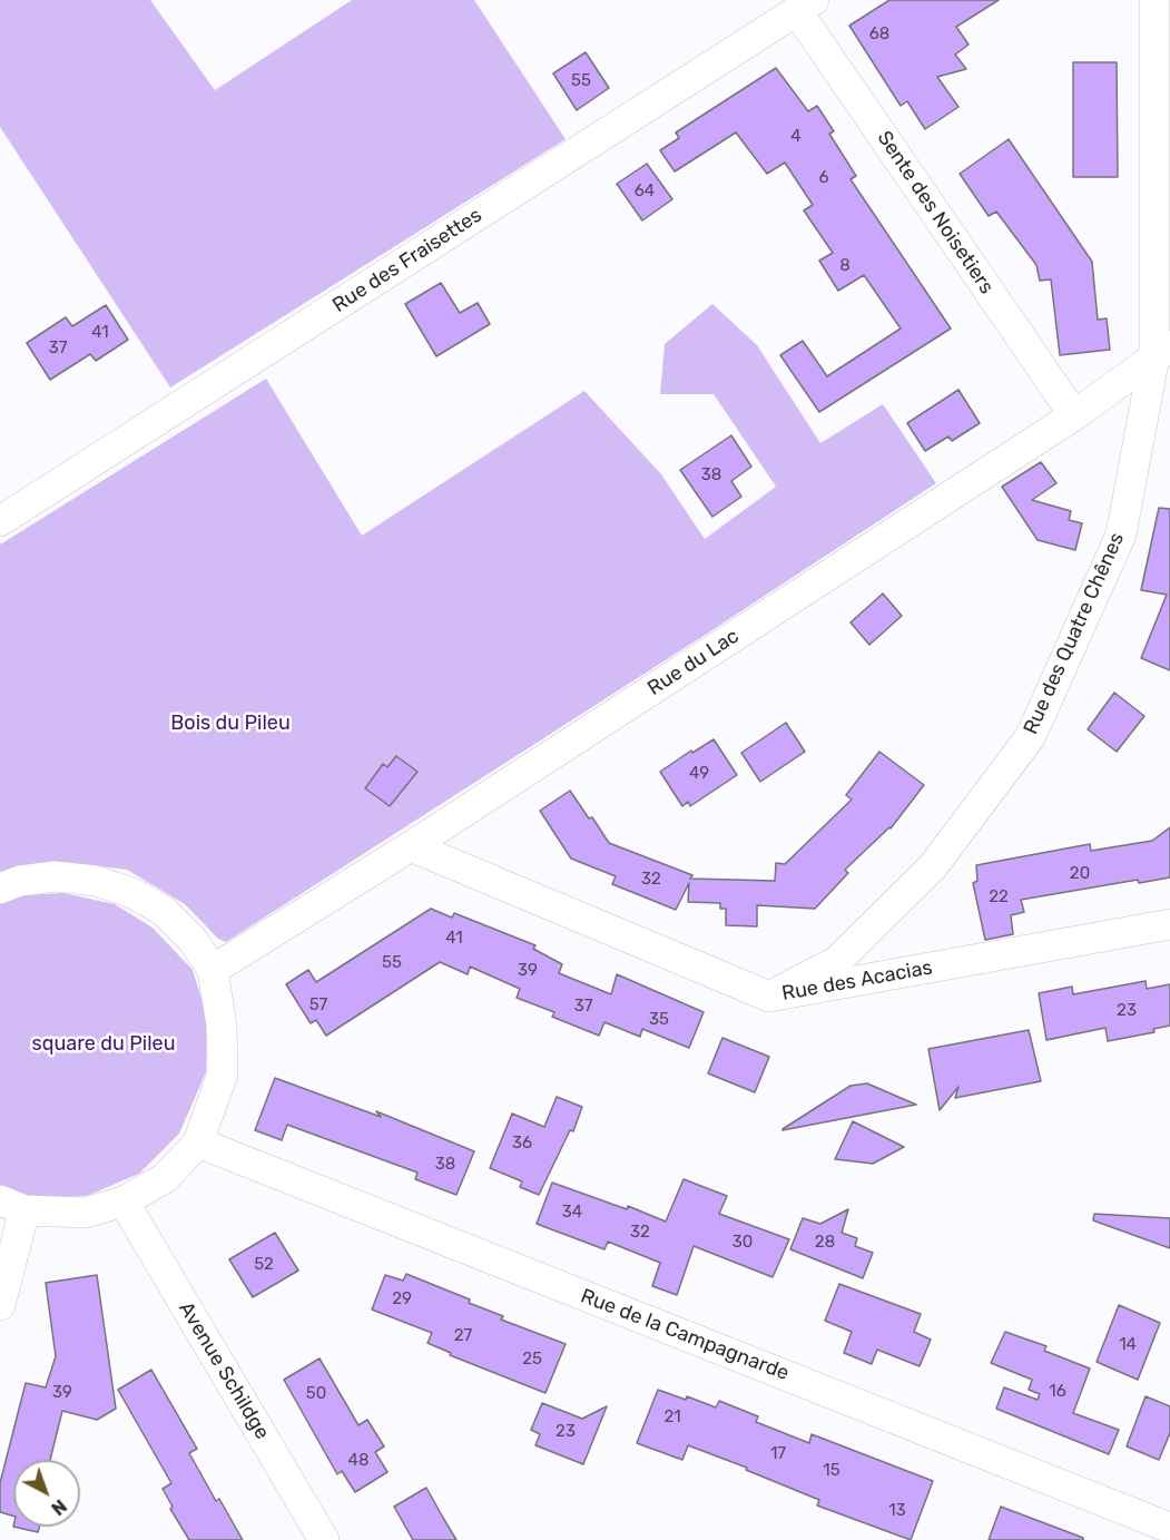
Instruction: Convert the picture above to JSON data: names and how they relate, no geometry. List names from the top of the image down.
{
  "streets": {
    "street": [
      "Sente des Noisetiers",
      "Rue des Fraisettes",
      "Rue des Quatre Chênes",
      "Rue du Lac",
      "Rue des Acacias",
      "Rue de la Campagnarde",
      "Avenue Schildge"
    ]
  },
  "crossings": [
    ["Sente des Noisetiers", "Rue des Fraisettes"],
    ["Sente des Noisetiers", "Rue du Lac"],
    ["Rue des Quatre Chênes", "Rue du Lac"],
    ["Rue des Quatre Chênes", "Rue des Acacias"],
    ["Rue du Lac", "Rue des Acacias"]
  ],
  "parks": ["Bois du Pileu", "square du Pileu"],
  "house_numbers": [
    "68",
    "55",
    "4",
    "6",
    "64",
    "8",
    "41",
    "37",
    "38",
    "49",
    "20",
    "32",
    "22",
    "41",
    "55",
    "39",
    "57",
    "37",
    "23",
    "35",
    "36",
    "38",
    "34",
    "32",
    "30",
    "28",
    "52",
    "29",
    "27",
    "14",
    "25",
    "16",
    "39",
    "50",
    "21",
    "23",
    "17",
    "48",
    "15",
    "13"
  ],
  "north": "bottom right"
}
